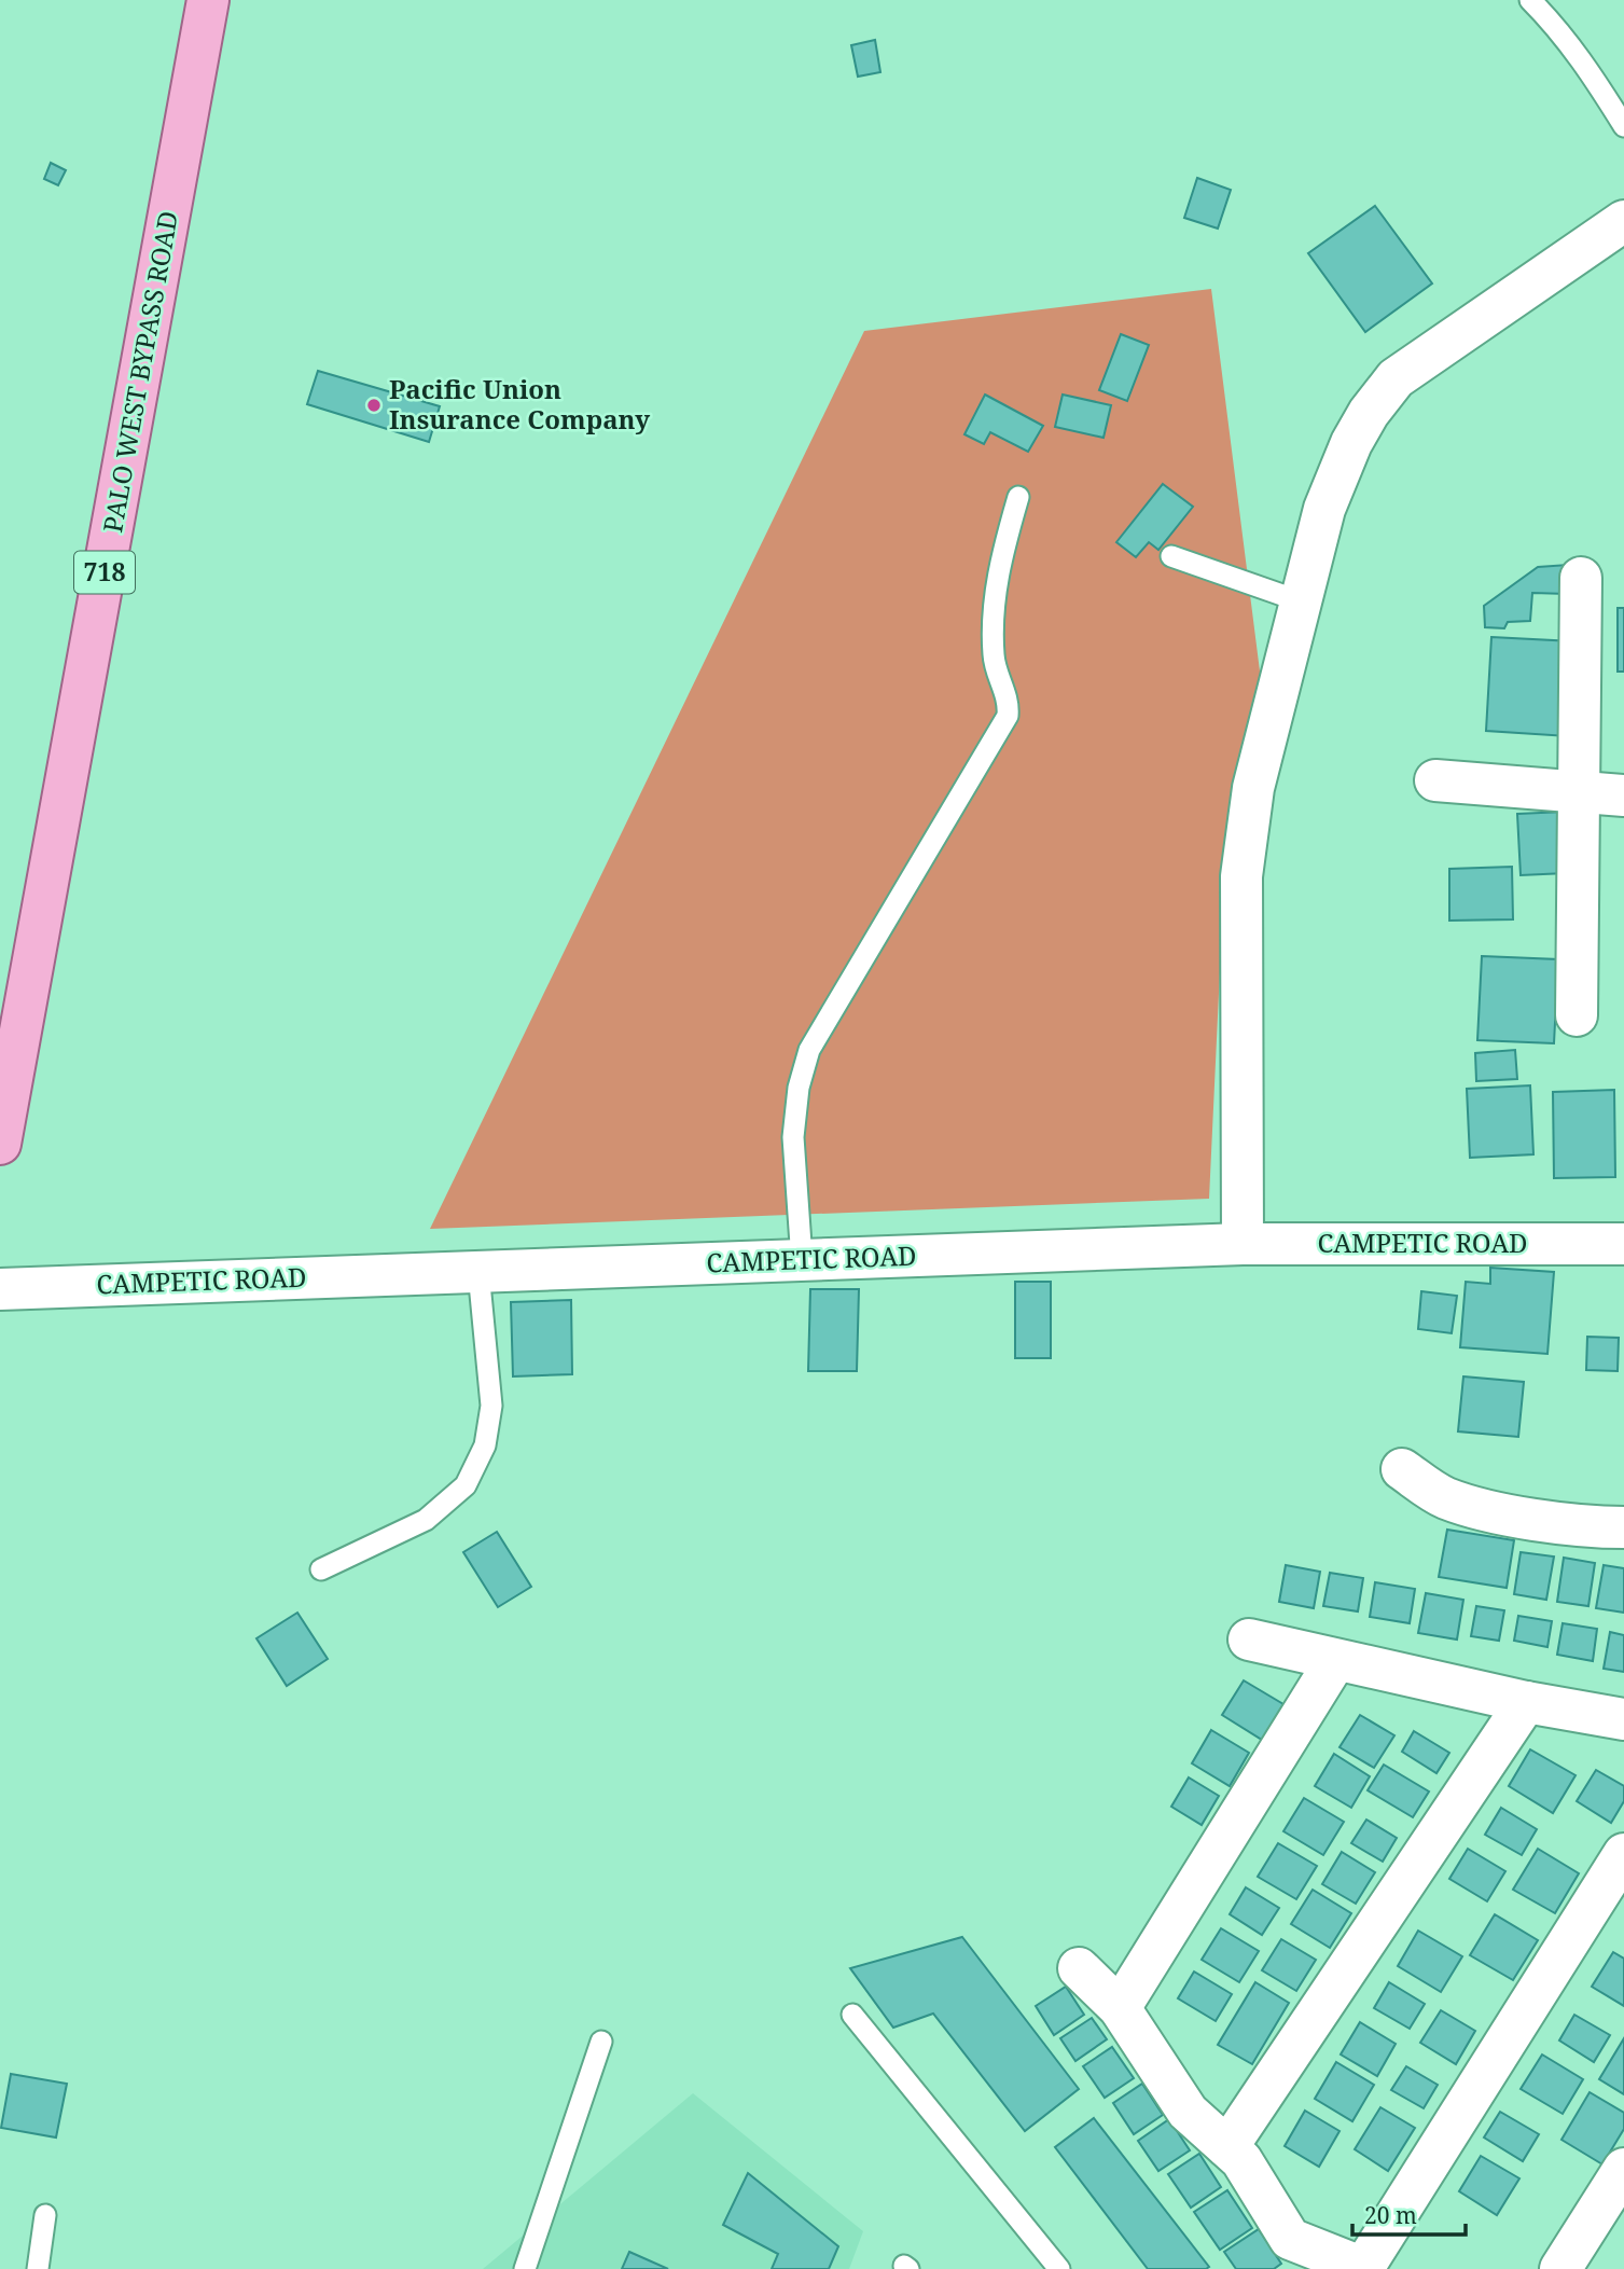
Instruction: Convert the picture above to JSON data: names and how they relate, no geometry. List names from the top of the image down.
{
  "streets": {
    "main road": ["PALO WEST BYPASS ROAD", "718"],
    "street": ["CAMPETIC ROAD"]
  },
  "places": ["Pacific Union Insurance Company"],
  "scale_bar": "20 m"
}
